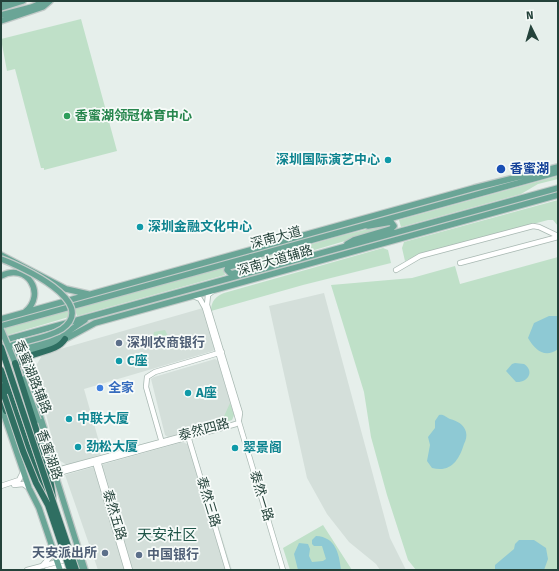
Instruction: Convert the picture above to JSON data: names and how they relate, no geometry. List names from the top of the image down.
{
  "streets": {
    "highway": ["香蜜湖路"],
    "main road": ["深南大道", "深南大道辅路", "香蜜湖路辅路"],
    "street": [
      "泰然四路",
      "泰然一路",
      "泰然三路",
      "泰然五路"
    ]
  },
  "crossings": [
    ["深南大道", "深南大道辅路"],
    ["深南大道辅路", "泰然一路"],
    ["香蜜湖路辅路", "泰然四路"],
    ["泰然四路", "泰然一路"],
    ["泰然四路", "泰然三路"],
    ["泰然四路", "泰然五路"]
  ],
  "districts": ["天安社区"],
  "places": [
    "香蜜湖领冠体育中心",
    "深圳国际演艺中心",
    "香蜜湖",
    "深圳金融文化中心",
    "深圳农商银行",
    "C座",
    "全家",
    "A座",
    "中联大厦",
    "劲松大厦",
    "翠景阁",
    "天安派出所",
    "中国银行"
  ],
  "north": "top"
}
